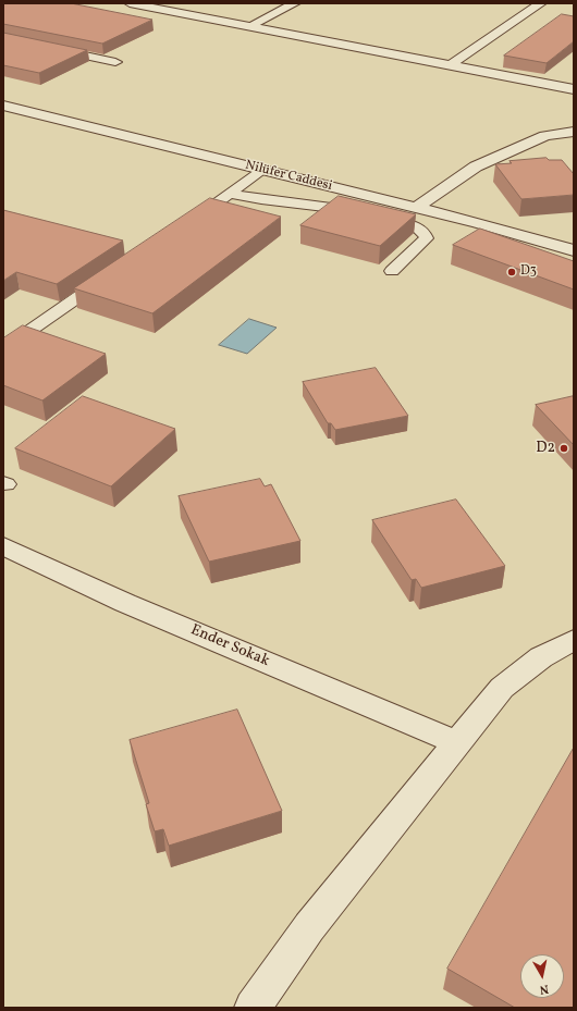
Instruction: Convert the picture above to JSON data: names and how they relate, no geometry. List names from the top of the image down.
{
  "streets": {
    "street": ["Nilüfer Caddesi", "Ender Sokak"]
  },
  "places": ["D3", "D2"],
  "north": "bottom"
}
